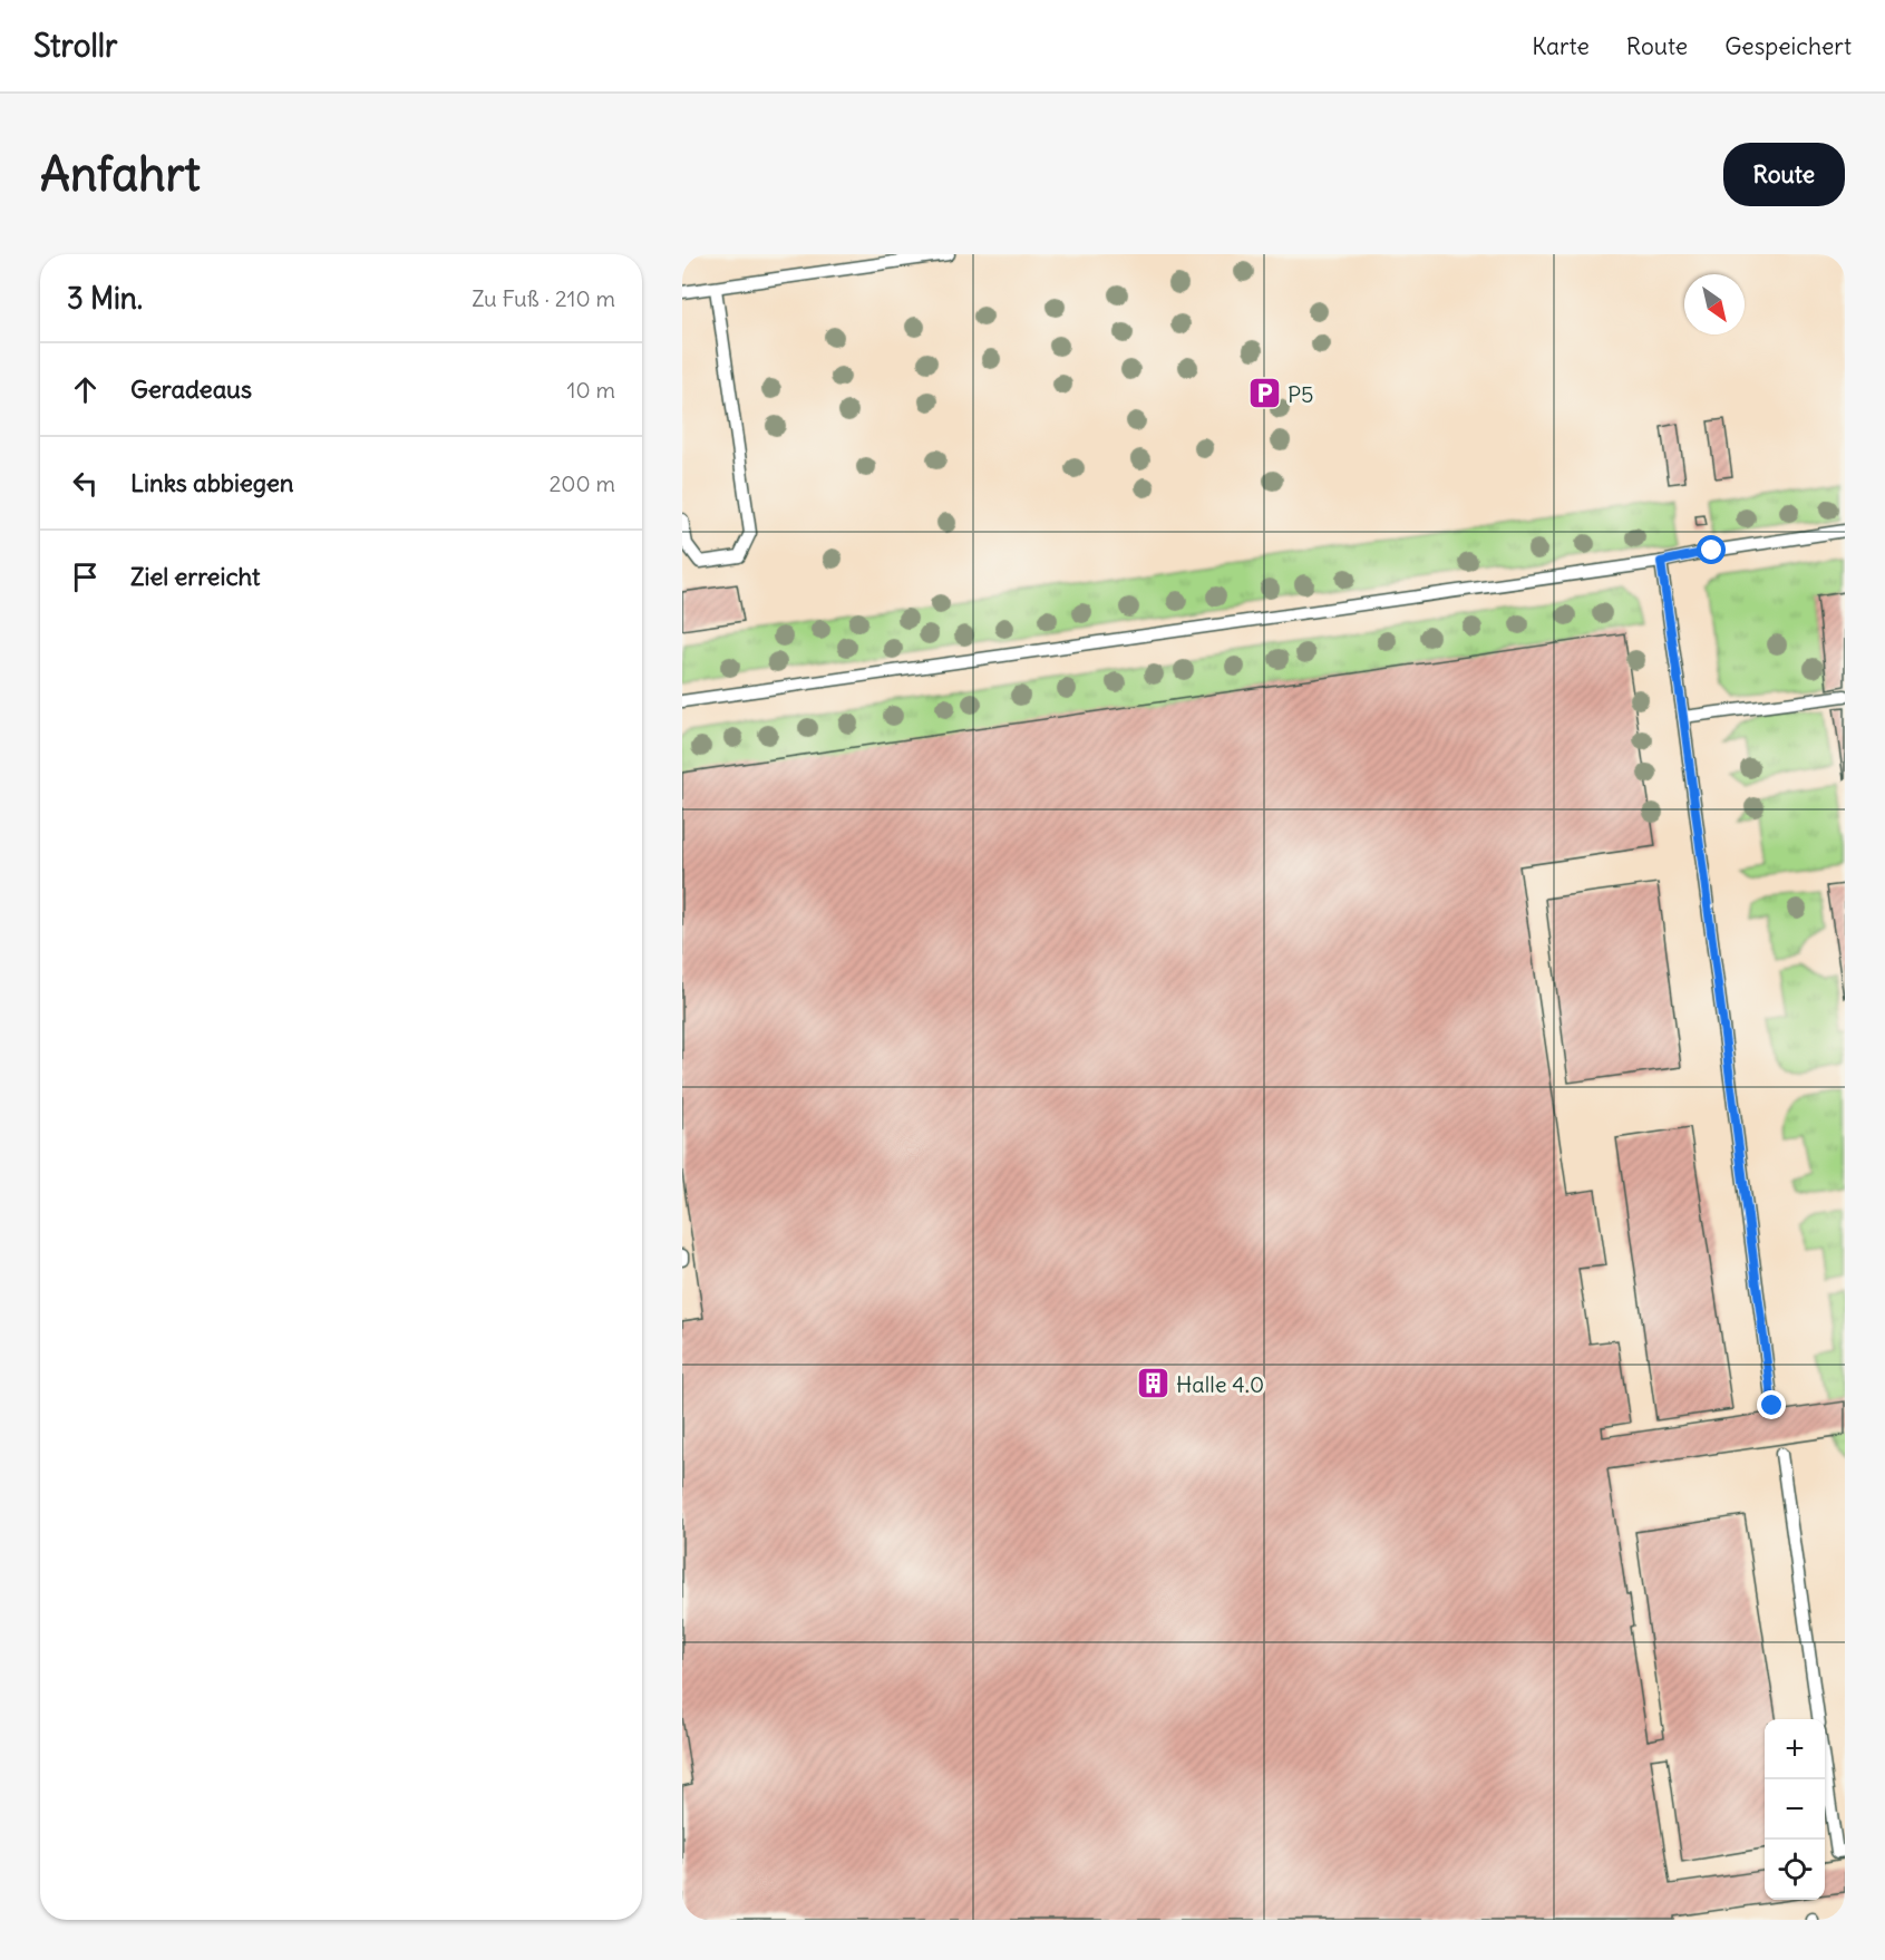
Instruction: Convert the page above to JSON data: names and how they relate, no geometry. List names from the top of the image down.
{
  "places": {
    "parking": ["P5"],
    "building": ["Halle 4.0"]
  },
  "north": "bottom right",
  "page": {
    "header": "Strollr",
    "nav": ["Karte", "Route", "Gespeichert"],
    "buttons": "Route",
    "title": "Anfahrt",
    "heading": ["3 Min.", "Zu Fuß · 210 m"],
    "list": [
      ["Geradeaus", "10 m"],
      ["Links abbiegen", "200 m"],
      "Ziel erreicht"
    ],
    "map_buttons": ["+", "−"]
  }
}
